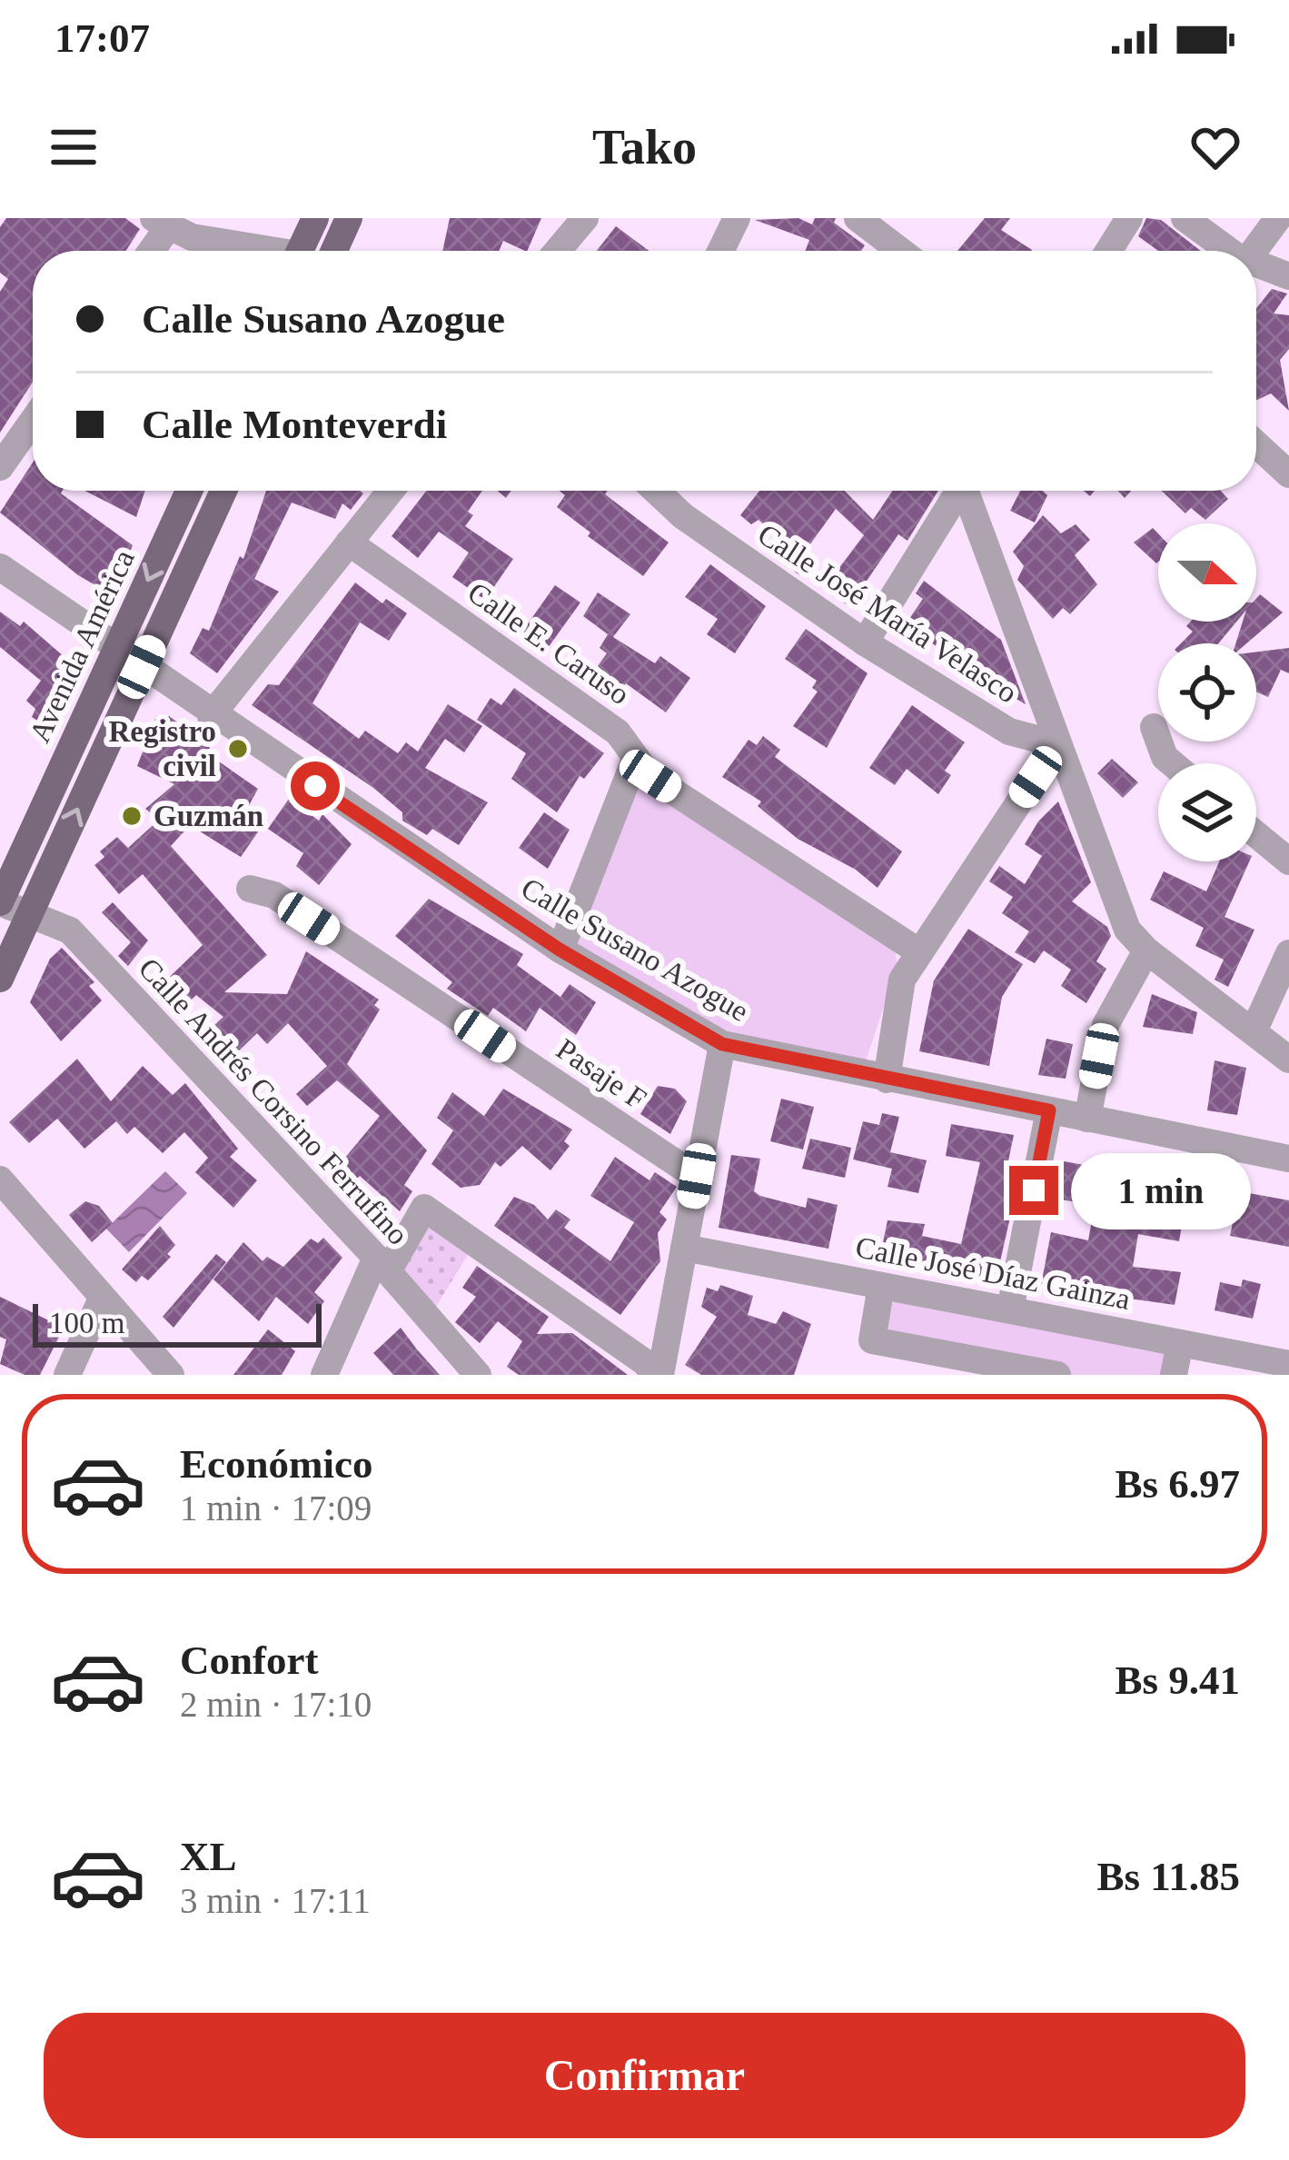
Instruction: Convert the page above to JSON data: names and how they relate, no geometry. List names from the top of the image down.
{
  "streets": {
    "main road": ["Avenida América"],
    "street": [
      "Calle José María Velasco",
      "Calle E. Caruso",
      "Calle Susano Azogue",
      "Pasaje F",
      "Calle Andrés Corsino Ferrufino",
      "Calle José Díaz Gainza"
    ]
  },
  "crossings": [
    ["Avenida América", "Calle Susano Azogue"],
    ["Avenida América", "Calle Andrés Corsino Ferrufino"]
  ],
  "places": ["Registro civil", "Guzmán"],
  "scale_bar": "100 m",
  "north": "right",
  "page": {
    "status": "17:07",
    "header": "Tako",
    "banner": ["Calle Susano Azogue", "Calle Monteverdi"],
    "bubble": "1 min",
    "scale": "100 m",
    "list": [
      {
        "name": "Económico",
        "note": "1 min · 17:09",
        "value": "Bs 6.97"
      },
      {
        "name": "Confort",
        "note": "2 min · 17:10",
        "value": "Bs 9.41"
      },
      {
        "name": "XL",
        "note": "3 min · 17:11",
        "value": "Bs 11.85"
      }
    ],
    "buttons": "Confirmar"
  }
}
